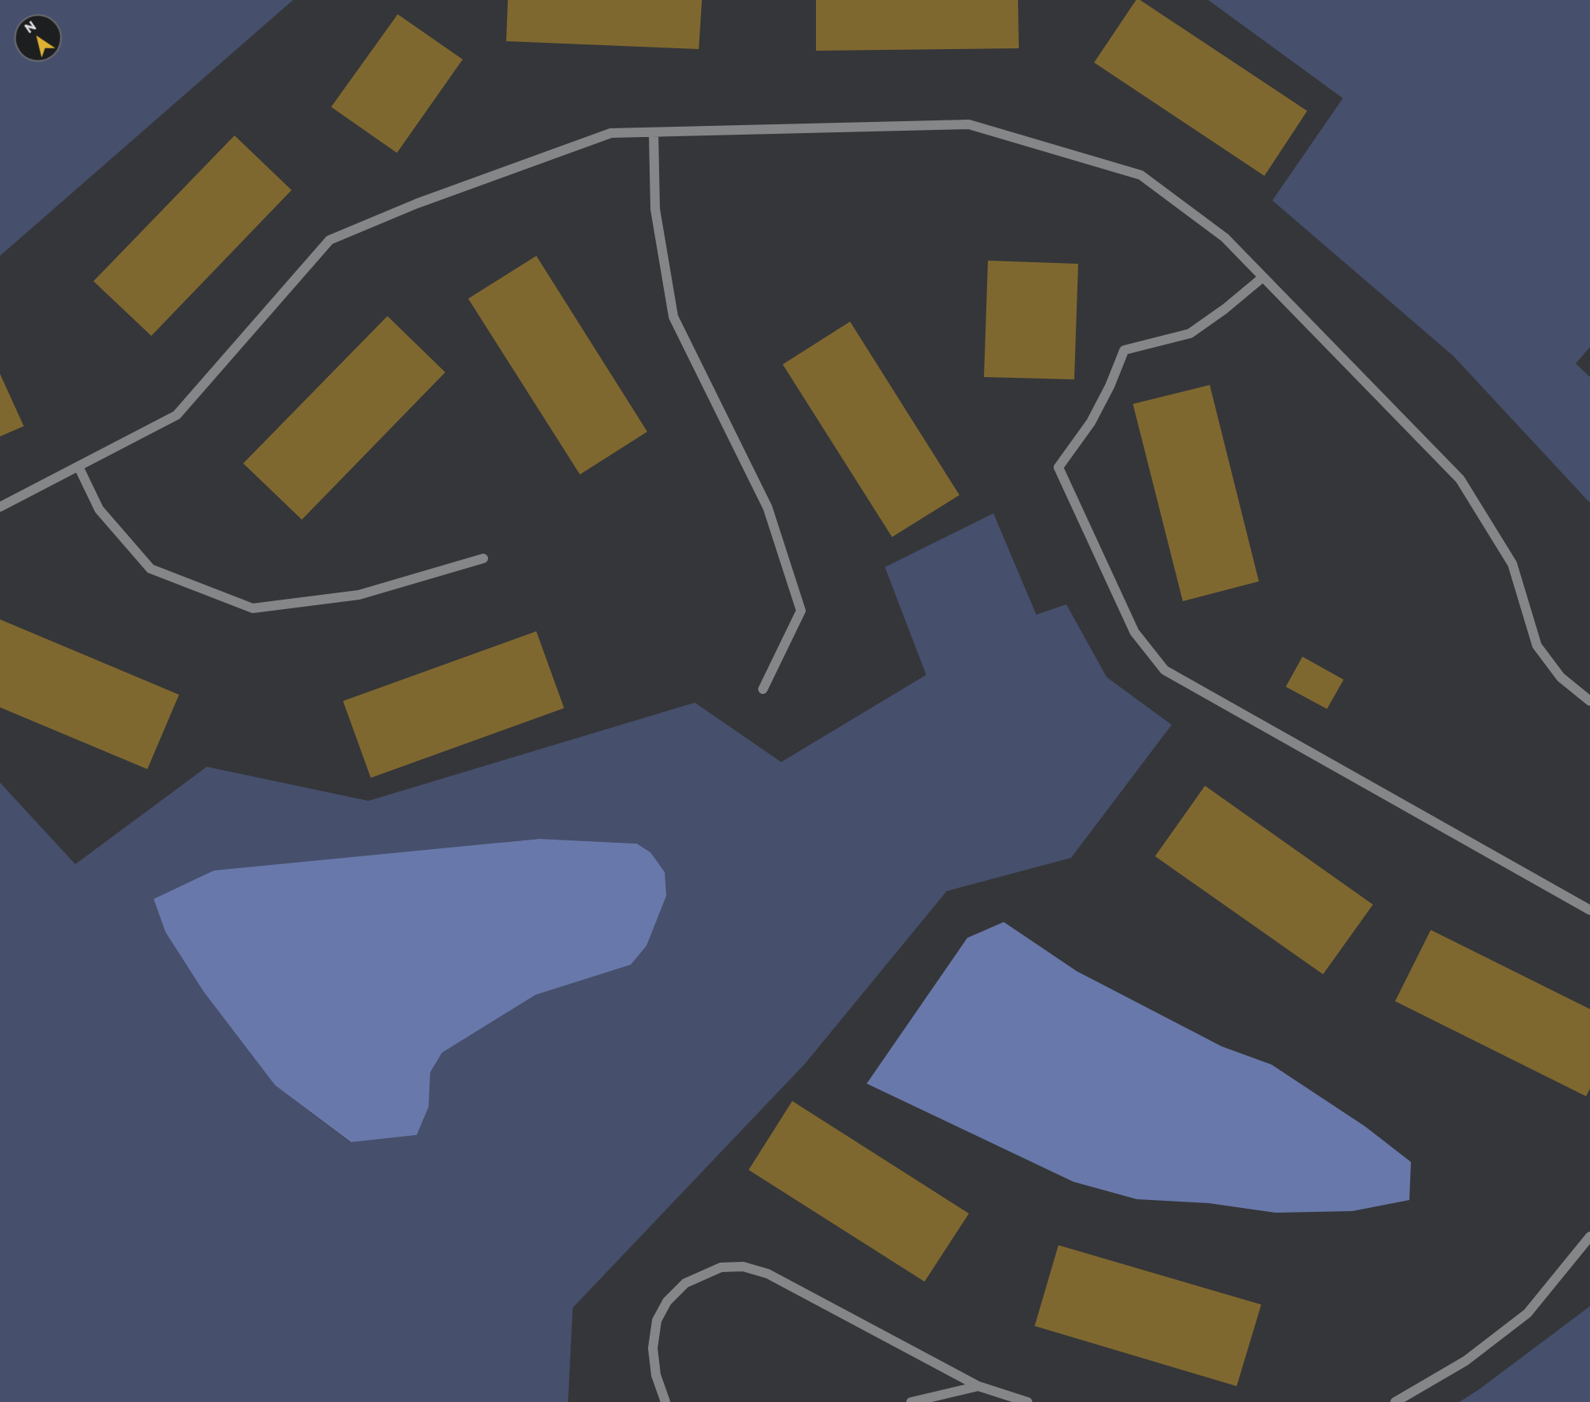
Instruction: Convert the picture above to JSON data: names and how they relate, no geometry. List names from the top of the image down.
{
  "north": "top left"
}
